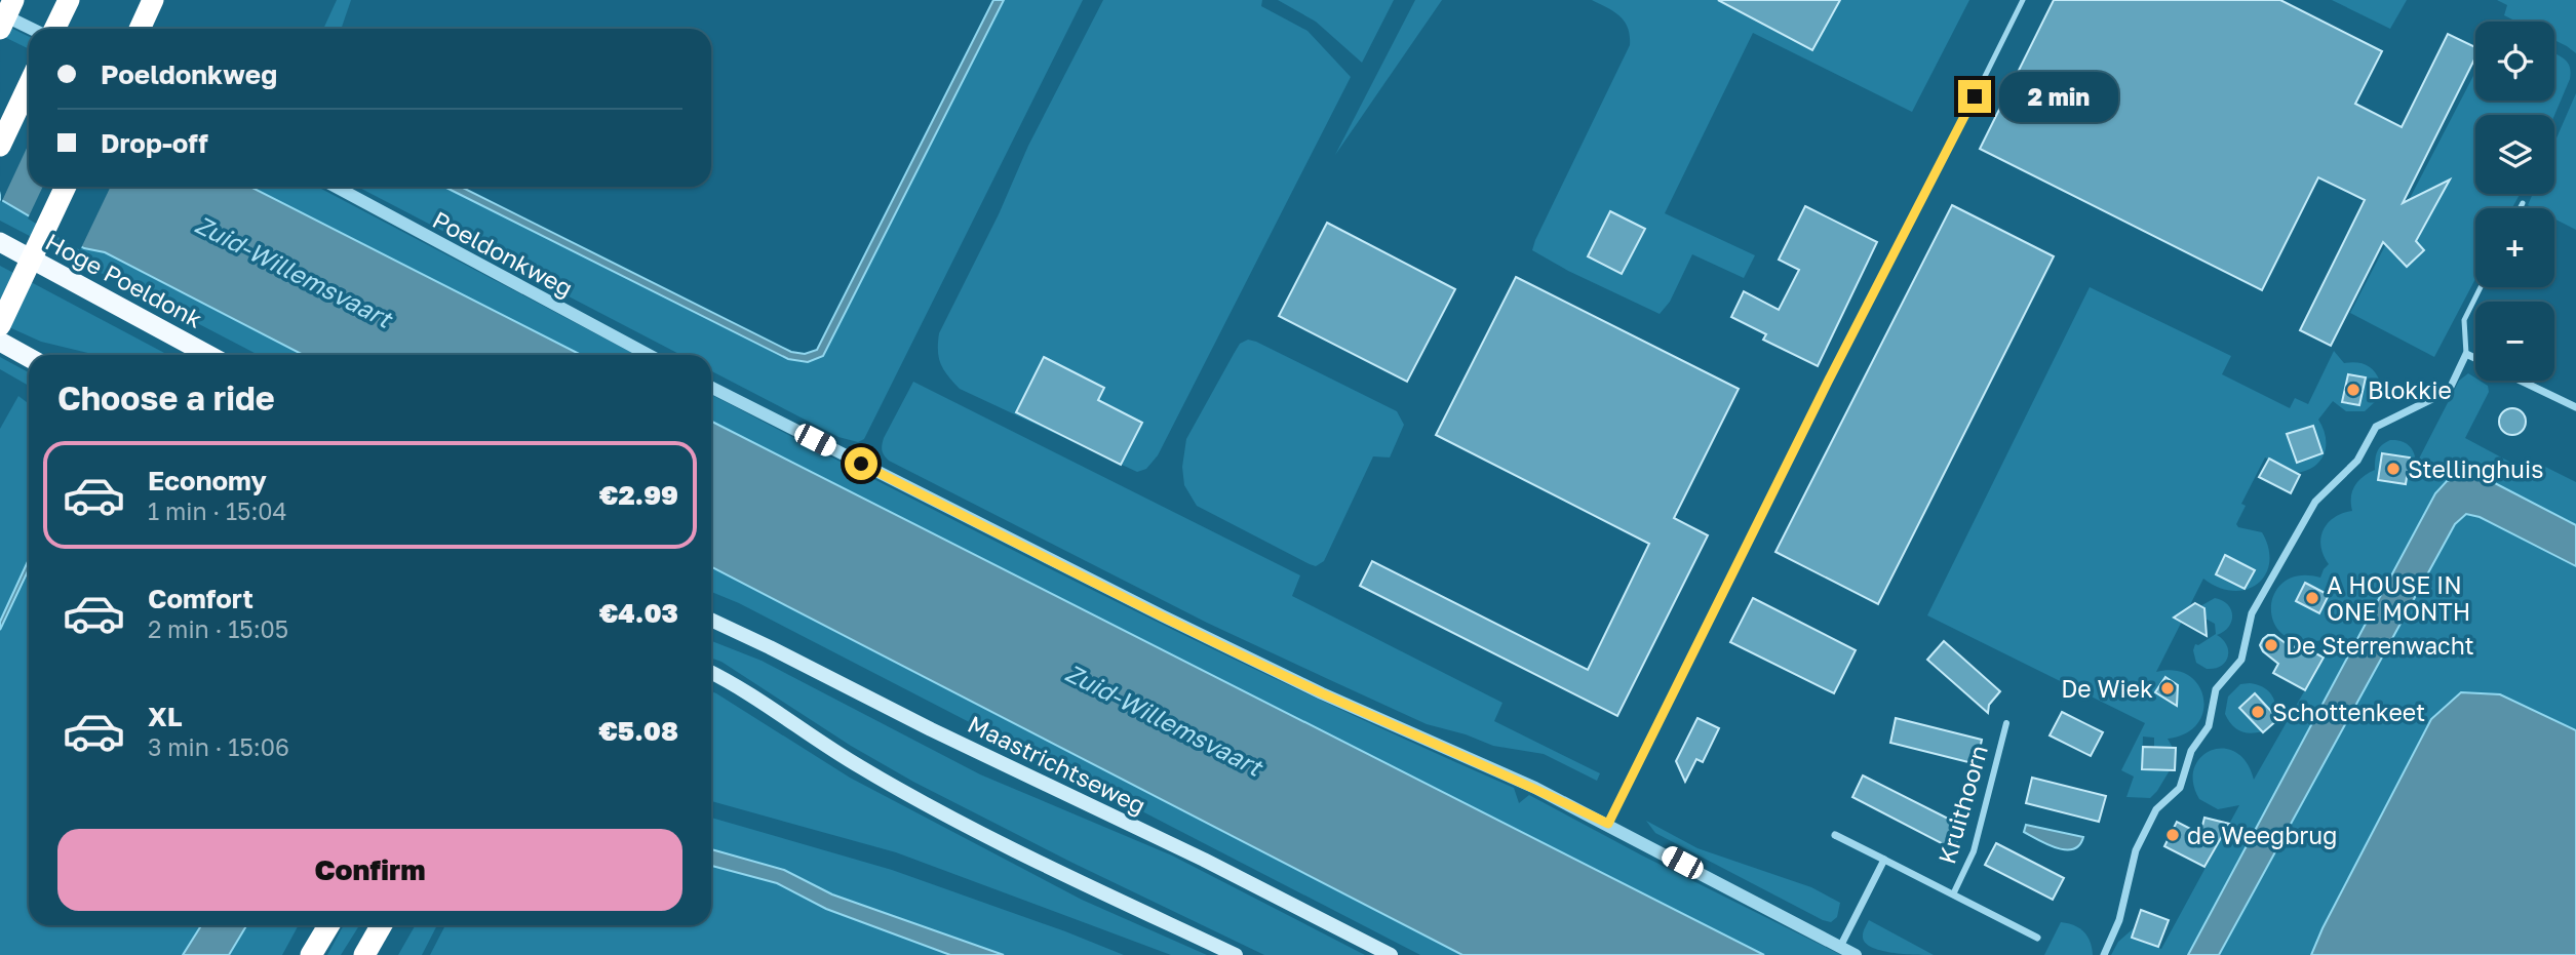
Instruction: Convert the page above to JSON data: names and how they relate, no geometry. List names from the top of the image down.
{
  "streets": {
    "highway": ["Hoge Poeldonk"],
    "main road": ["Maastrichtseweg"],
    "street": ["Poeldonkweg", "Kruithoorn"]
  },
  "water": ["Zuid-Willemsvaart"],
  "places": [
    "Blokkie",
    "Stellinghuis",
    "A HOUSE IN ONE MONTH",
    "De Sterrenwacht",
    "De Wiek",
    "Schottenkeet",
    "de Weegbrug"
  ],
  "page": {
    "map_buttons": ["+", "−"],
    "banner": ["Poeldonkweg", "Drop-off"],
    "bubble": "2 min",
    "heading": "Choose a ride",
    "list": [
      {
        "name": "Economy",
        "note": "1 min · 15:04",
        "value": "€2.99"
      },
      {
        "name": "Comfort",
        "note": "2 min · 15:05",
        "value": "€4.03"
      },
      {
        "name": "XL",
        "note": "3 min · 15:06",
        "value": "€5.08"
      }
    ],
    "buttons": "Confirm"
  }
}
